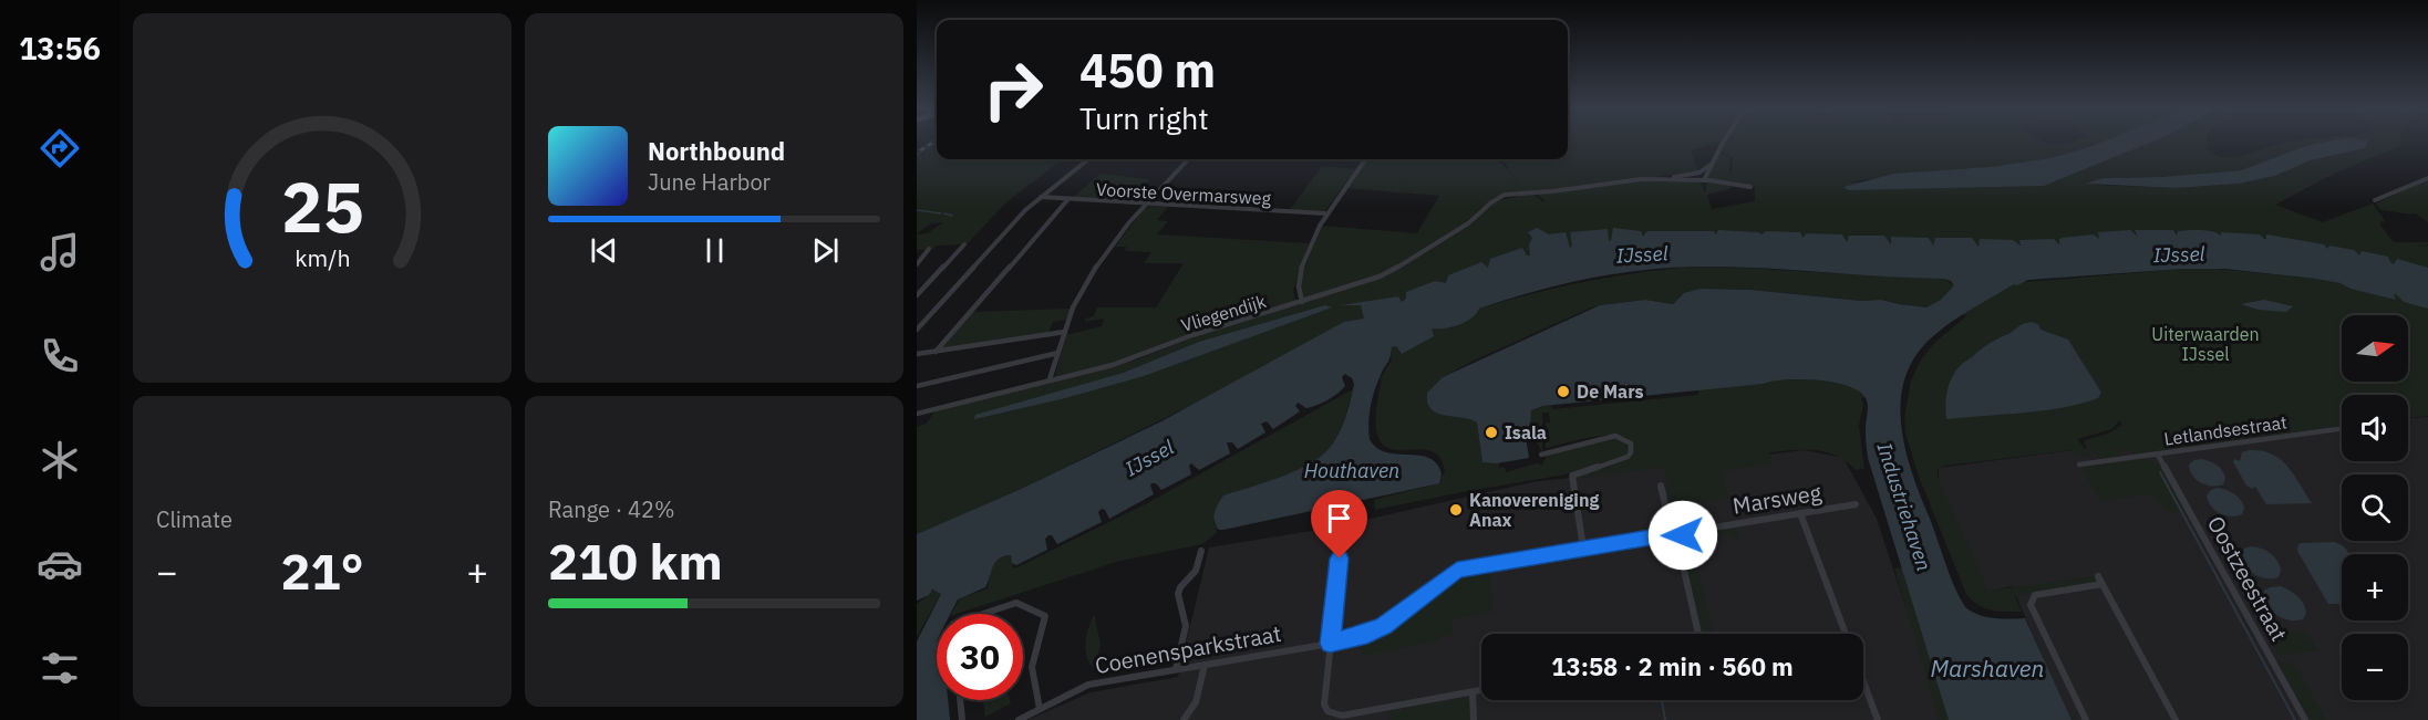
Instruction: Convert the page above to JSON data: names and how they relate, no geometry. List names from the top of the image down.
{
  "streets": {
    "street": [
      "Voorste Overmarsweg",
      "Vliegendijk",
      "Letlandsestraat",
      "Marsweg",
      "Oostzeestraat",
      "Coenensparkstraat"
    ]
  },
  "crossings": [
    ["Letlandsestraat", "Oostzeestraat"],
    ["Marsweg", "Coenensparkstraat"]
  ],
  "water": [
    "IJssel",
    "Houthaven",
    "Industriehaven",
    "Marshaven"
  ],
  "parks": ["Uiterwaarden IJssel"],
  "places": ["De Mars", "Isala", "Kanovereniging Anax"],
  "north": "right",
  "page": {
    "tabs": "13:56",
    "turn": ["450 m", "Turn right"],
    "song": ["Northbound", "June Harbor"],
    "map_buttons": ["+", "−"],
    "tile": [
      "Climate",
      ["Range · 42%", "210 km"]
    ],
    "heat": ["−", "21°", "+"],
    "limit": "30",
    "trip": "13:58 · 2 min · 560 m",
    "gauge": ["25", "km/h"]
  }
}
